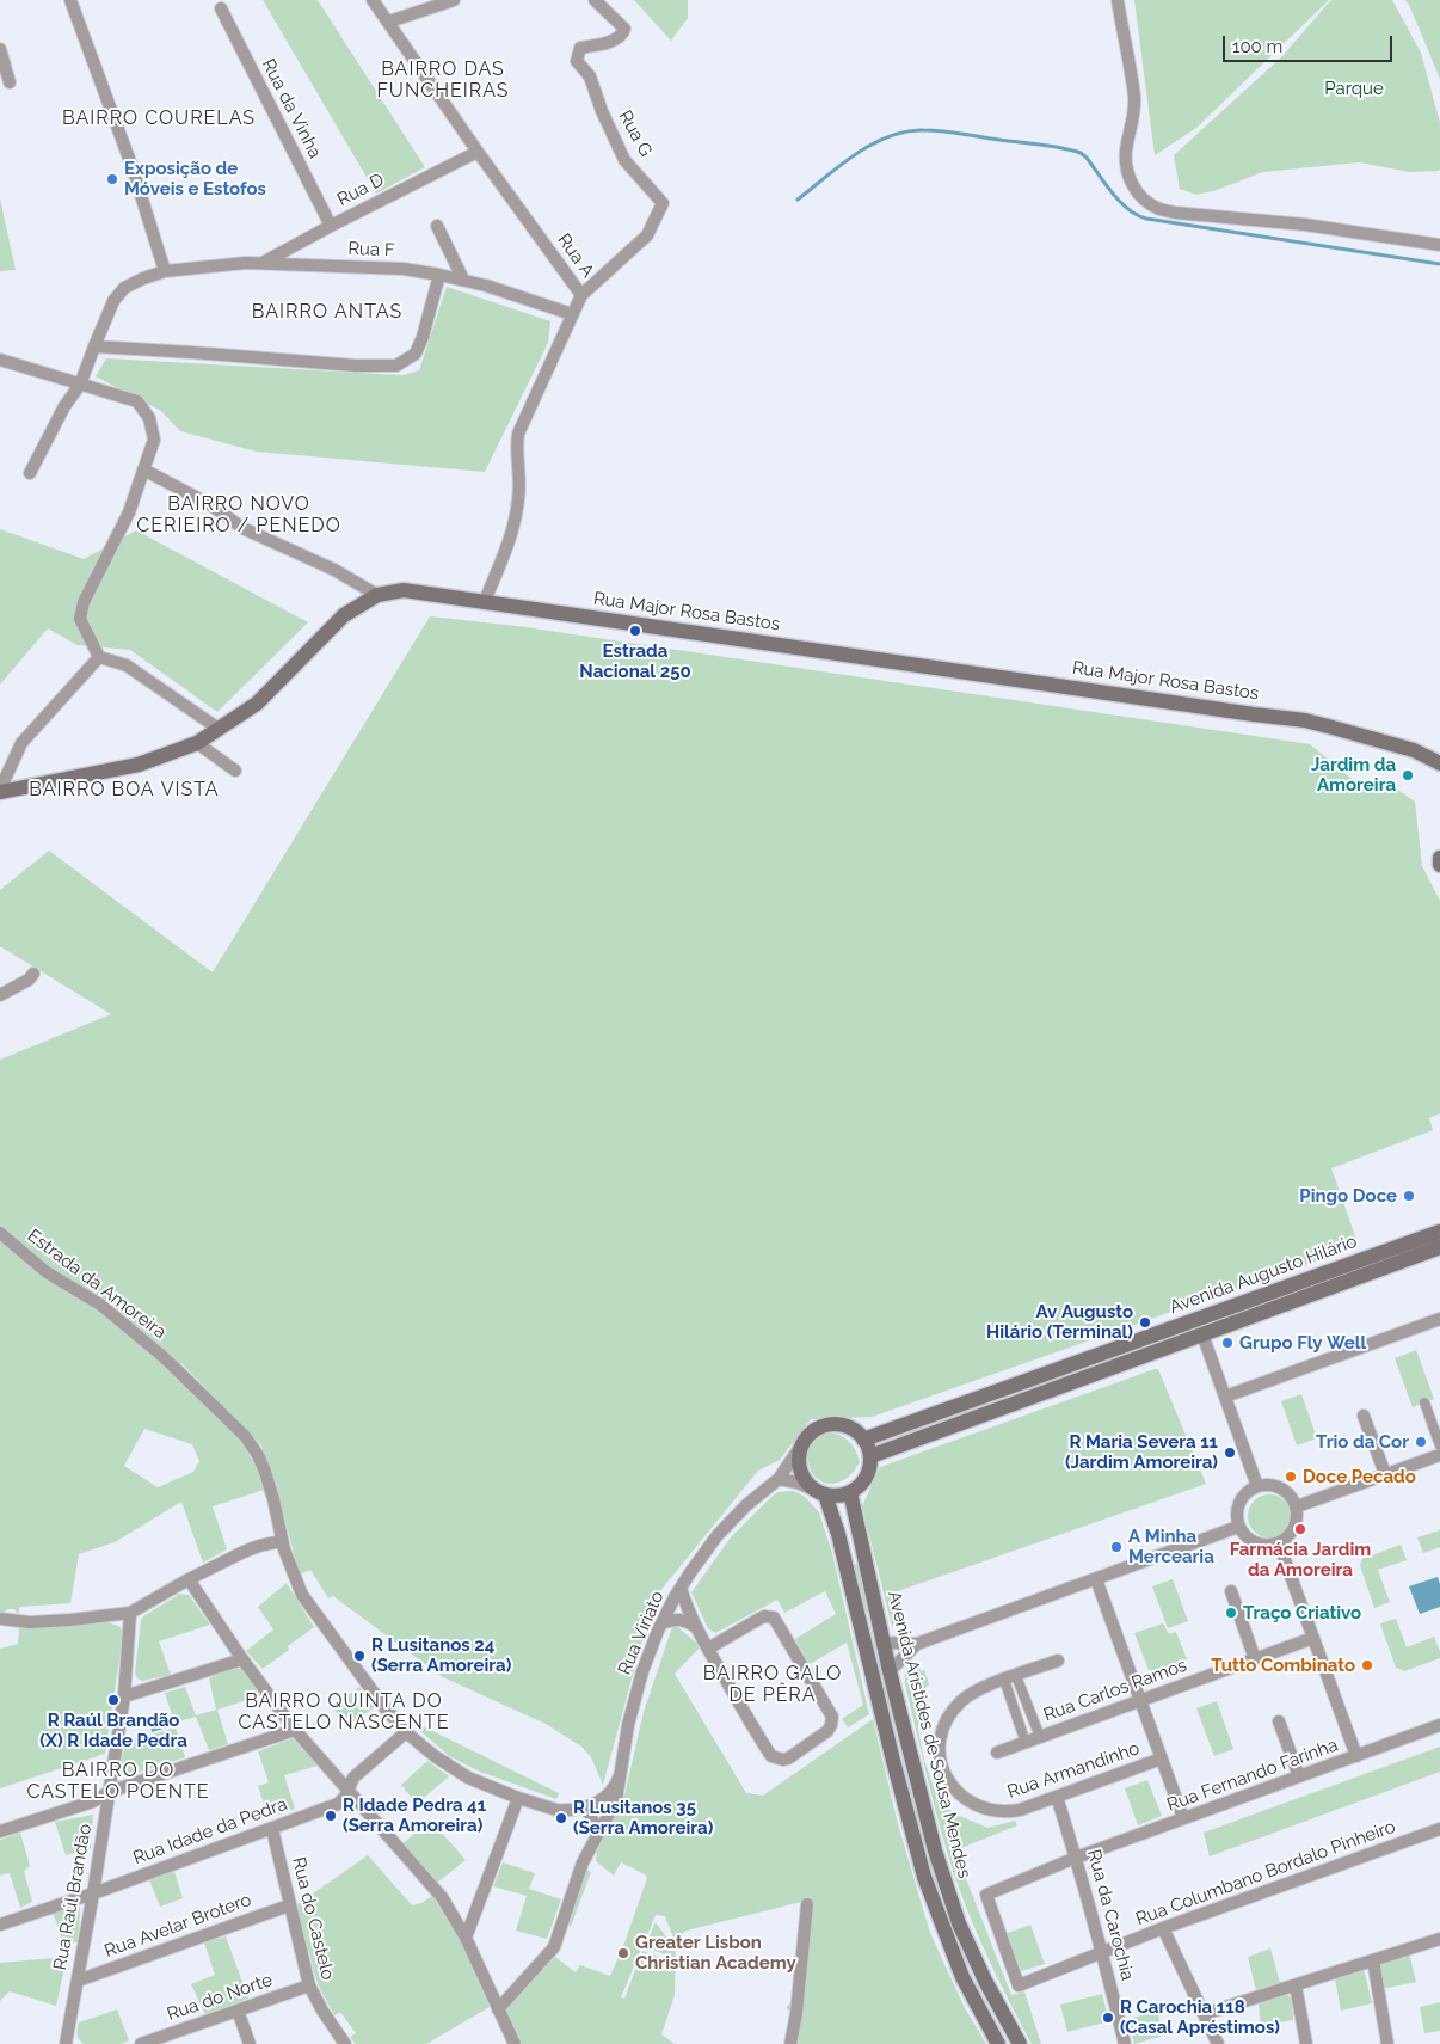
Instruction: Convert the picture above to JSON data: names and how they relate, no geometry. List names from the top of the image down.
{
  "streets": {
    "main road": ["Rua Major Rosa Bastos", "Avenida Augusto Hilário", "Avenida Aristides de Sousa Mendes"],
    "street": [
      "Rua da Vinha",
      "Rua G",
      "Rua D",
      "Rua F",
      "Rua A",
      "Estrada da Amoreira",
      "Rua Viriato",
      "Rua Carlos Ramos",
      "Rua Armandinho",
      "Rua Fernando Farinha",
      "Rua Idade da Pedra",
      "Rua Columbano Bordalo Pinheiro",
      "Rua Raúl Brandão",
      "Rua da Carochia",
      "Rua do Castelo",
      "Rua Avelar Brotero",
      "Rua do Norte"
    ]
  },
  "crossings": [
    ["Rua da Vinha", "Rua D"],
    ["Rua G", "Rua A"],
    ["Rua D", "Rua F"],
    ["Rua D", "Rua A"],
    ["Rua F", "Rua A"],
    ["Rua A", "Rua Major Rosa Bastos"],
    ["Avenida Augusto Hilário", "Rua Viriato"],
    ["Avenida Augusto Hilário", "Avenida Aristides de Sousa Mendes"],
    ["Estrada da Amoreira", "Rua Idade da Pedra"],
    ["Rua Viriato", "Avenida Aristides de Sousa Mendes"],
    ["Rua Armandinho", "Rua da Carochia"],
    ["Rua Fernando Farinha", "Rua Columbano Bordalo Pinheiro"],
    ["Rua Fernando Farinha", "Rua da Carochia"],
    ["Rua Idade da Pedra", "Rua Raúl Brandão"],
    ["Rua Idade da Pedra", "Rua do Castelo"],
    ["Rua Columbano Bordalo Pinheiro", "Rua da Carochia"],
    ["Rua Raúl Brandão", "Rua Avelar Brotero"],
    ["Rua do Castelo", "Rua Avelar Brotero"],
    ["Rua do Castelo", "Rua do Norte"]
  ],
  "districts": [
    "BAIRRO DAS FUNCHEIRAS",
    "BAIRRO COURELAS",
    "BAIRRO ANTAS",
    "BAIRRO NOVO CERIEIRO / PENEDO",
    "BAIRRO BOA VISTA",
    "BAIRRO GALO DE PÊRA",
    "BAIRRO QUINTA DO CASTELO NASCENTE",
    "BAIRRO DO CASTELO POENTE"
  ],
  "parks": ["Parque"],
  "places": [
    "Exposição de Móveis e Estofos",
    "Estrada Nacional 250",
    "Jardim da Amoreira",
    "Pingo Doce",
    "Av Augusto Hilário (Terminal)",
    "Grupo Fly Well",
    "Trio da Cor",
    "R Maria Severa 11 (Jardim Amoreira)",
    "Doce Pecado",
    "Farmácia Jardim da Amoreira",
    "A Minha Mercearia",
    "Traço Criativo",
    "R Lusitanos 24 (Serra Amoreira)",
    "Tutto Combinato",
    "R Raúl Brandão (X) R Idade Pedra",
    "R Idade Pedra 41 (Serra Amoreira)",
    "R Lusitanos 35 (Serra Amoreira)",
    "Greater Lisbon Christian Academy",
    "R Carochia 118 (Casal Apréstimos)"
  ],
  "scale_bar": "100 m"
}
